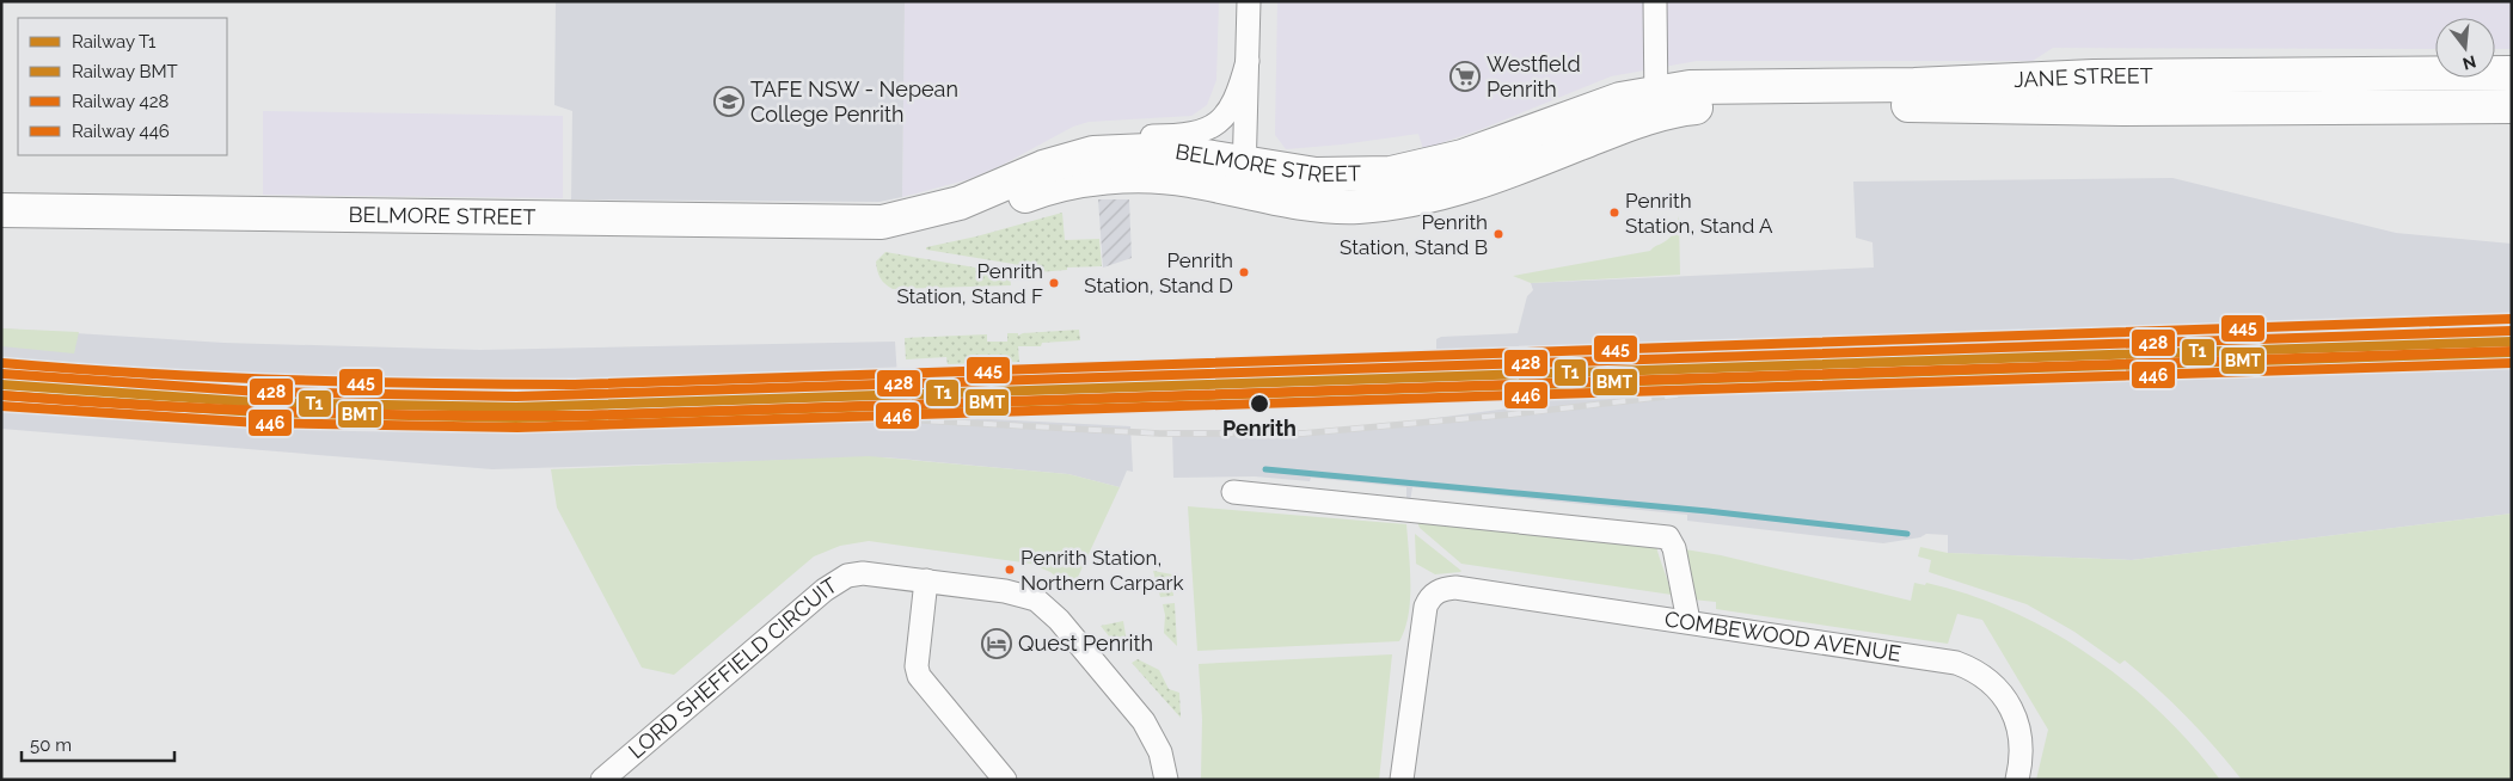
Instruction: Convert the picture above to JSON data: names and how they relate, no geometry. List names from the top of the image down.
{
  "streets": {
    "highway": ["JANE STREET", "BELMORE STREET"],
    "street": ["COMBEWOOD AVENUE", "LORD SHEFFIELD CIRCUIT"]
  },
  "crossings": [
    ["JANE STREET", "BELMORE STREET"]
  ],
  "places": {
    "supermarket": ["Westfield Penrith"],
    "school or university": ["TAFE NSW - Nepean College Penrith"],
    "other": [
      "Penrith Station, Stand A",
      "Penrith Station, Stand B",
      "Penrith Station, Stand D",
      "Penrith Station, Stand F",
      "Penrith",
      "Penrith Station, Northern Carpark"
    ],
    "hotel": ["Quest Penrith"]
  },
  "lines": [
    "transit line 445",
    "rail line 428",
    "rail line T1",
    "rail line BMT",
    "rail line 446"
  ],
  "legend": [
    "Railway T1",
    "Railway BMT",
    "Railway 428",
    "Railway 446"
  ],
  "scale_bar": "50 m",
  "north": "bottom"
}
